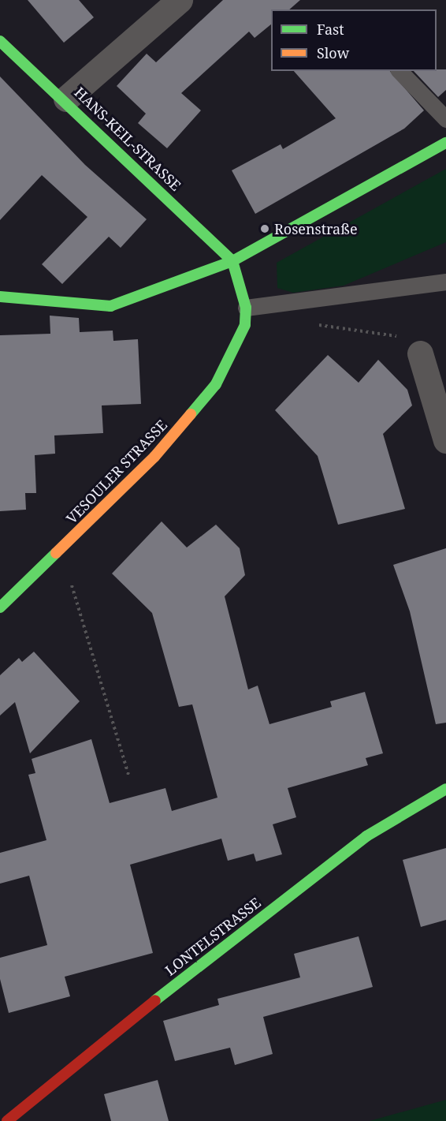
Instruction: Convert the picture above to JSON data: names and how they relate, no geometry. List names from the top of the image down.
{
  "streets": {
    "street": ["HANS-KEIL-STRASSE", "VESOULER STRASSE", "LONTELSTRASSE"]
  },
  "crossings": [
    ["HANS-KEIL-STRASSE", "VESOULER STRASSE"]
  ],
  "places": ["Rosenstraße"],
  "legend": ["Fast", "Slow"]
}
